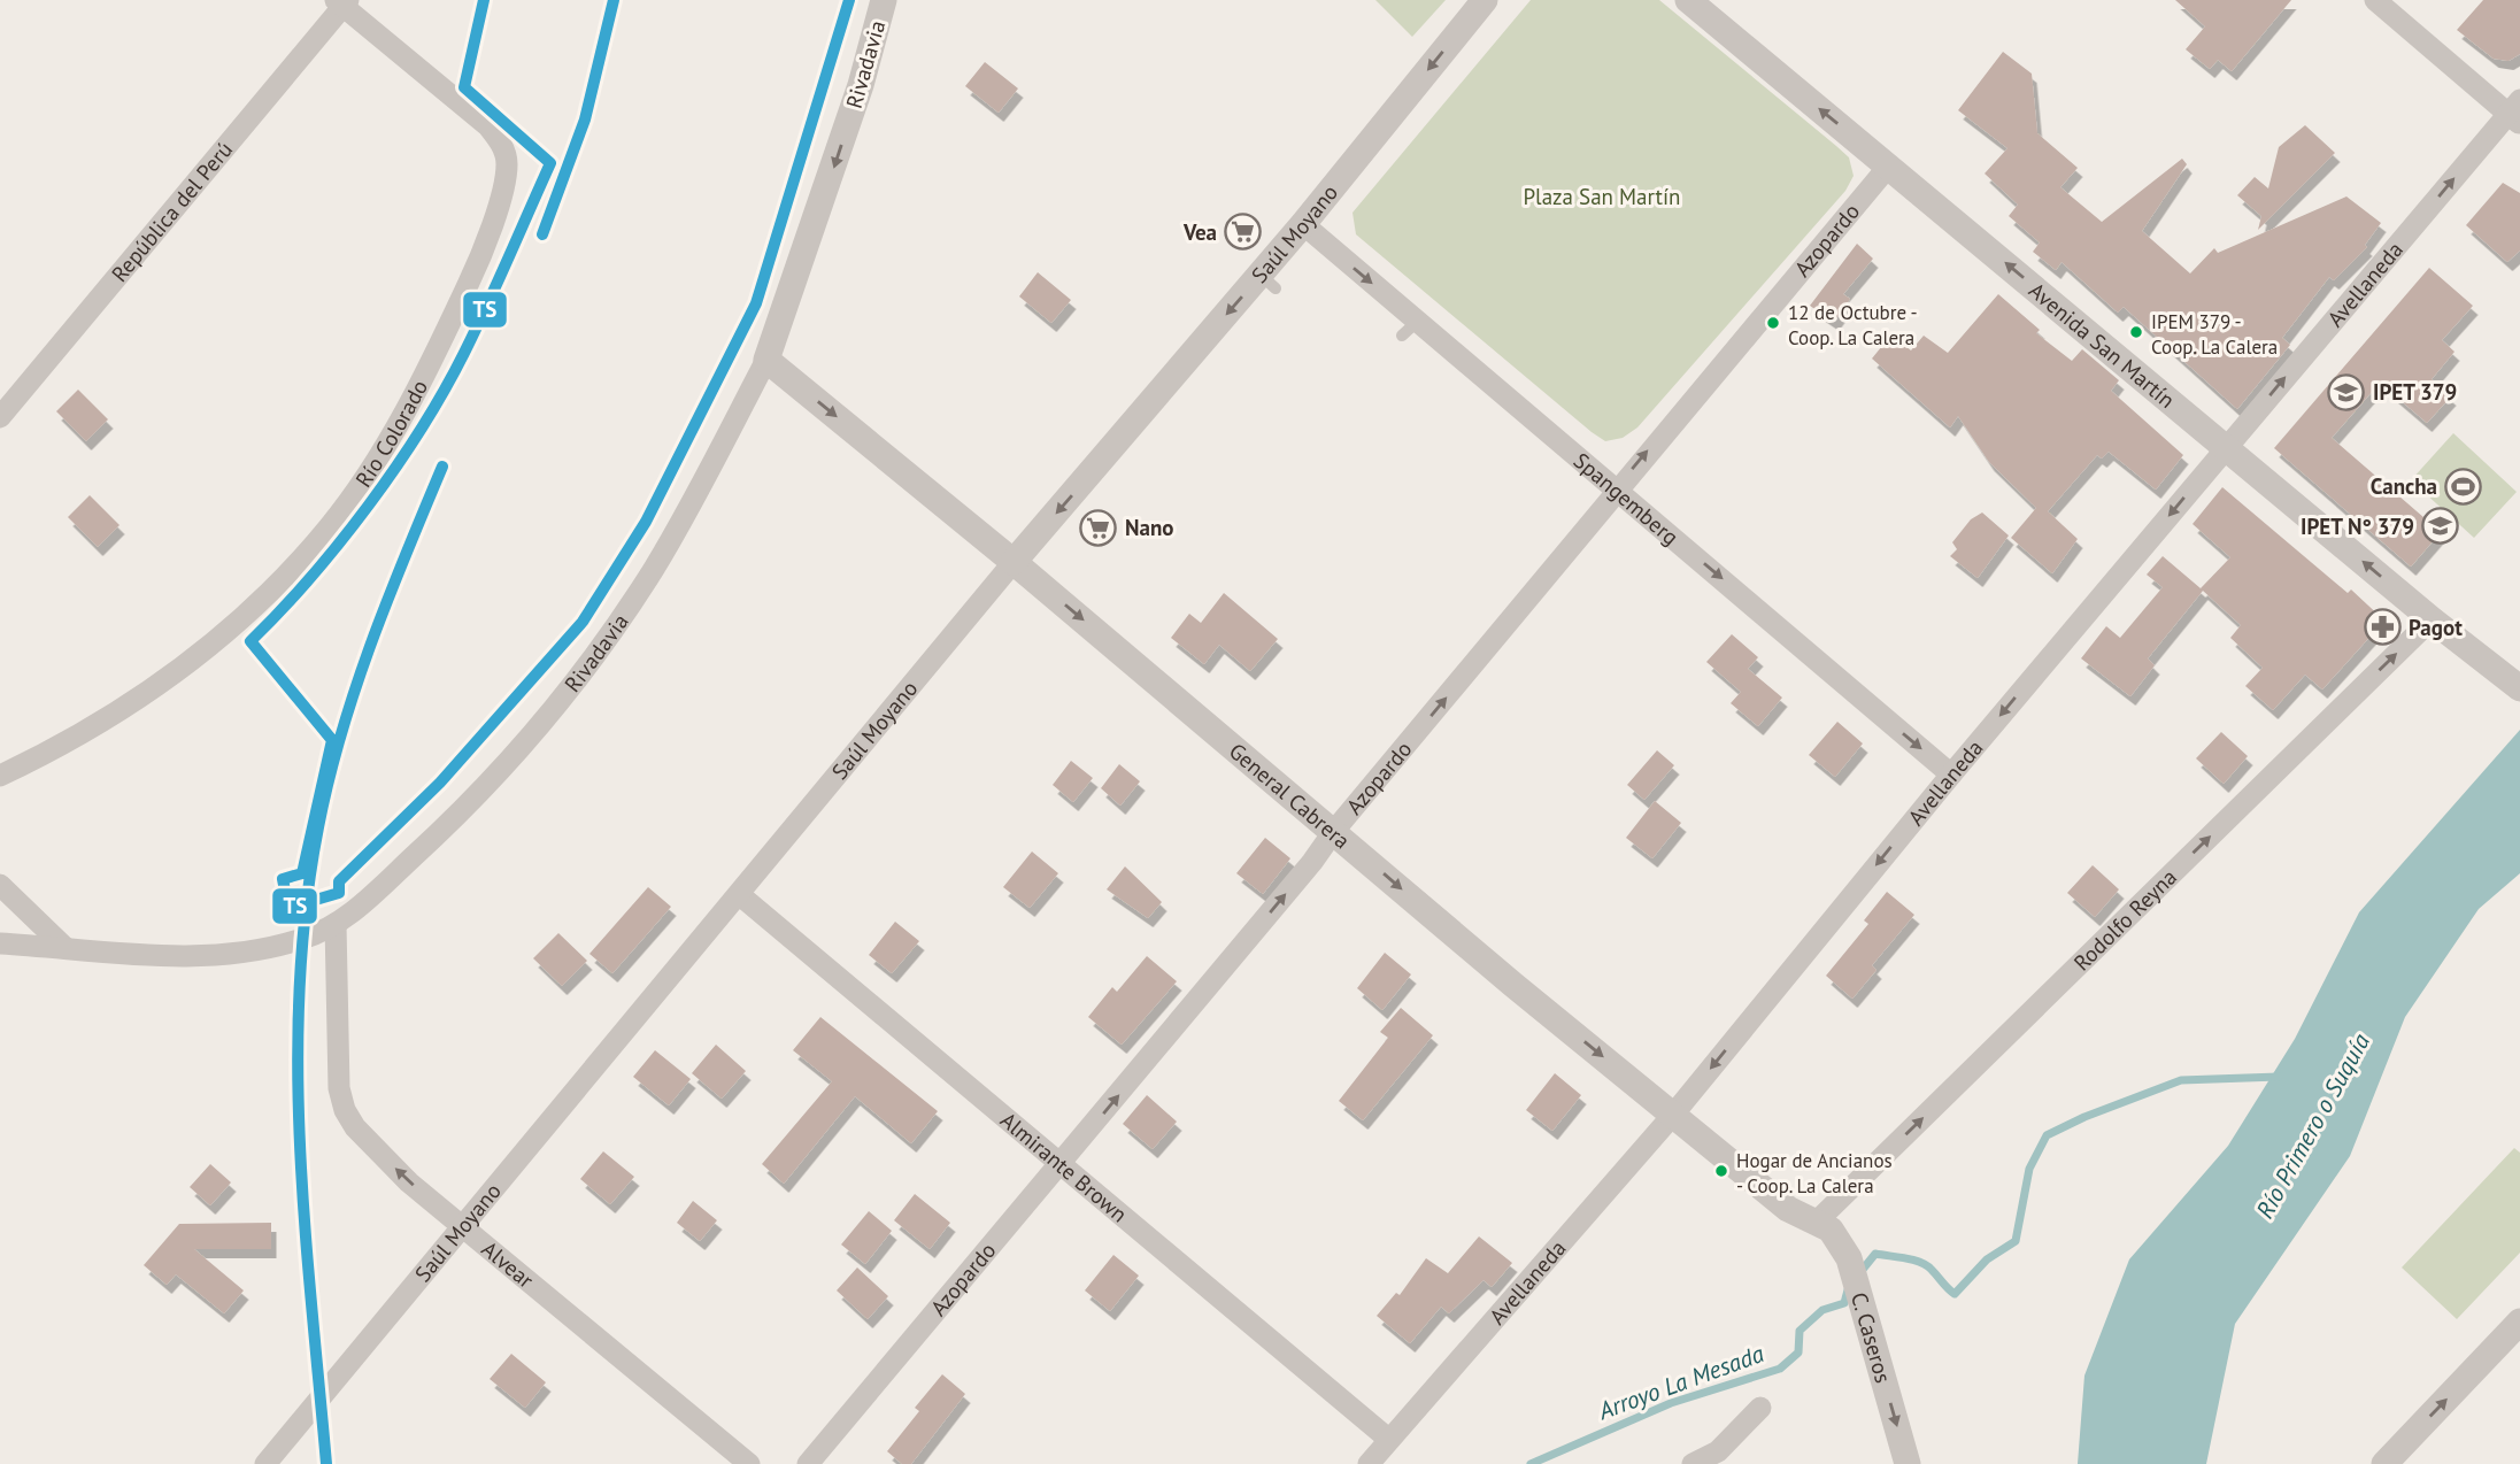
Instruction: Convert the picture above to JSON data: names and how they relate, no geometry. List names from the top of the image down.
{
  "streets": {
    "street": [
      "Rivadavia",
      "República del Perú",
      "Saúl Moyano",
      "Azopardo",
      "Avellaneda",
      "Avenida San Martín",
      "Río Colorado",
      "Spangemberg",
      "General Cabrera",
      "Rodolfo Reyna",
      "Almirante Brown",
      "Alvear",
      "C. Caseros"
    ]
  },
  "crossings": [
    ["Rivadavia", "General Cabrera"],
    ["Rivadavia", "Alvear"],
    ["República del Perú", "Río Colorado"],
    ["Saúl Moyano", "Spangemberg"],
    ["Saúl Moyano", "General Cabrera"],
    ["Saúl Moyano", "Almirante Brown"],
    ["Saúl Moyano", "Alvear"],
    ["Azopardo", "Avenida San Martín"],
    ["Azopardo", "Spangemberg"],
    ["Azopardo", "General Cabrera"],
    ["Azopardo", "Almirante Brown"],
    ["Avellaneda", "Avenida San Martín"],
    ["Avellaneda", "Spangemberg"],
    ["Avellaneda", "General Cabrera"],
    ["Avellaneda", "Almirante Brown"],
    ["Avenida San Martín", "Rodolfo Reyna"],
    ["General Cabrera", "Rodolfo Reyna"],
    ["General Cabrera", "C. Caseros"],
    ["Rodolfo Reyna", "C. Caseros"]
  ],
  "one_way": [
    "Saúl Moyano",
    "Azopardo",
    "Avenida San Martín",
    "Spangemberg",
    "General Cabrera",
    "Rodolfo Reyna",
    "Alvear",
    "C. Caseros"
  ],
  "water": ["Río Primero o Suquía", "Arroyo La Mesada"],
  "parks": ["Plaza San Martín"],
  "places": {
    "supermarket": ["Vea", "Nano"],
    "other": ["12 de Octubre - Coop. La Calera", "IPEM 379 - Coop. La Calera", "Hogar de Ancianos - Coop. La Calera"],
    "school or university": ["IPET 379", "IPET N° 379"],
    "sports": ["Cancha"],
    "pharmacy": ["Pagot"]
  },
  "lines": ["transit line TS"]
}
